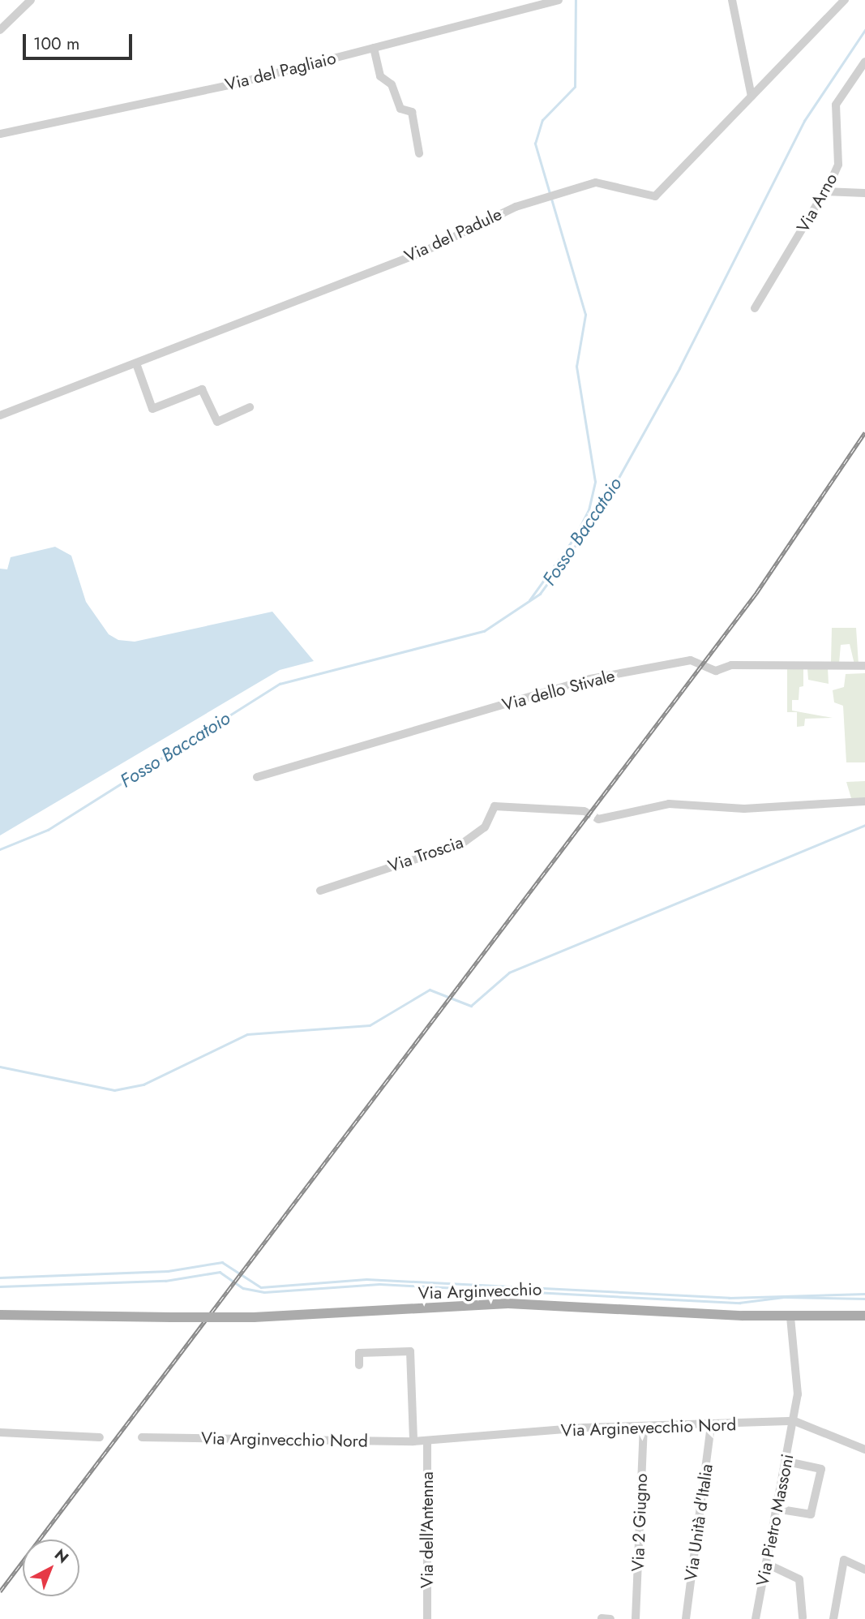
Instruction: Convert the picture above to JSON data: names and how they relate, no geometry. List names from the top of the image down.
{
  "streets": {
    "main road": ["Via Arginvecchio"],
    "street": [
      "Via del Pagliaio",
      "Via Arno",
      "Via del Padule",
      "Via dello Stivale",
      "Via Troscia",
      "Via Arginevecchio Nord",
      "Via Arginvecchio Nord",
      "Via Pietro Massoni",
      "Via 2 Giugno",
      "Via Unità d'Italia",
      "Via dell'Antenna"
    ]
  },
  "crossings": [
    ["Via Arginvecchio", "Via Pietro Massoni"],
    ["Via Arginevecchio Nord", "Via Arginvecchio Nord"],
    ["Via Arginevecchio Nord", "Via Pietro Massoni"],
    ["Via Arginevecchio Nord", "Via 2 Giugno"],
    ["Via Arginevecchio Nord", "Via Unità d'Italia"],
    ["Via Arginevecchio Nord", "Via dell'Antenna"],
    ["Via Arginvecchio Nord", "Via dell'Antenna"]
  ],
  "water": ["Fosso Baccatoio"],
  "scale_bar": "100 m",
  "north": "top right"
}
